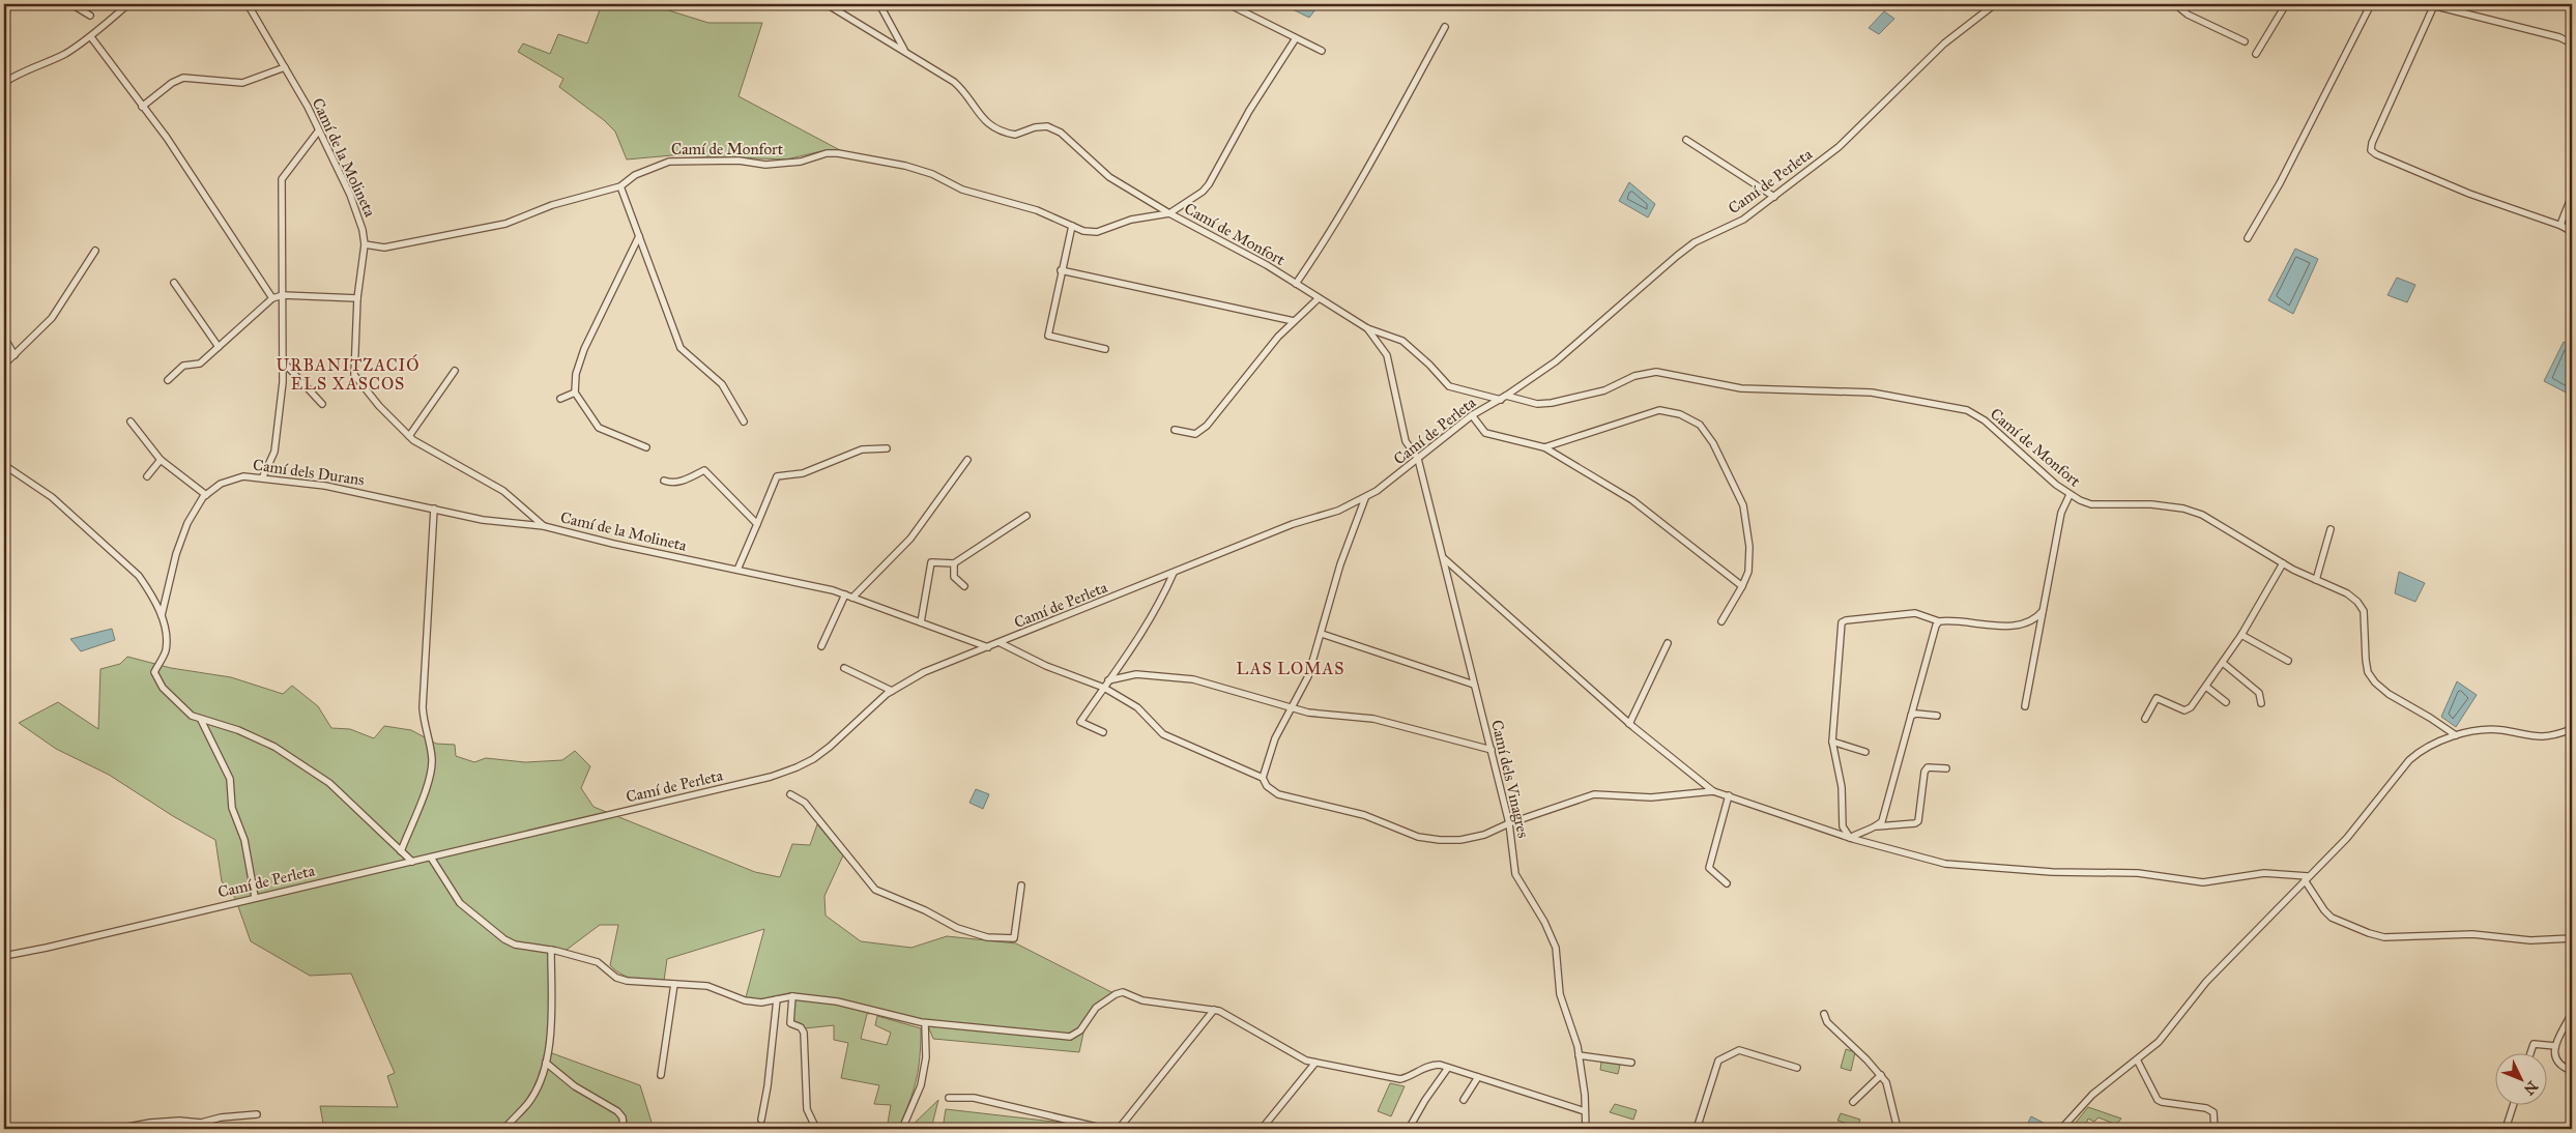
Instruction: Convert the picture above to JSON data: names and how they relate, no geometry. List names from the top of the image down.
{
  "streets": {
    "street": [
      "Camí de Monfort",
      "Camí de la Molineta",
      "Camí de Perleta",
      "Camí dels Durans",
      "Camí dels Vinagres"
    ]
  },
  "crossings": [
    ["Camí de Monfort", "Camí de la Molineta"],
    ["Camí de Monfort", "Camí de Perleta"],
    ["Camí de Monfort", "Camí dels Vinagres"],
    ["Camí de la Molineta", "Camí de Perleta"],
    ["Camí de la Molineta", "Camí dels Durans"],
    ["Camí de Perleta", "Camí dels Vinagres"]
  ],
  "districts": ["URBANITZACIÓ ELS XASCOS", "LAS LOMAS"],
  "north": "bottom right"
}
